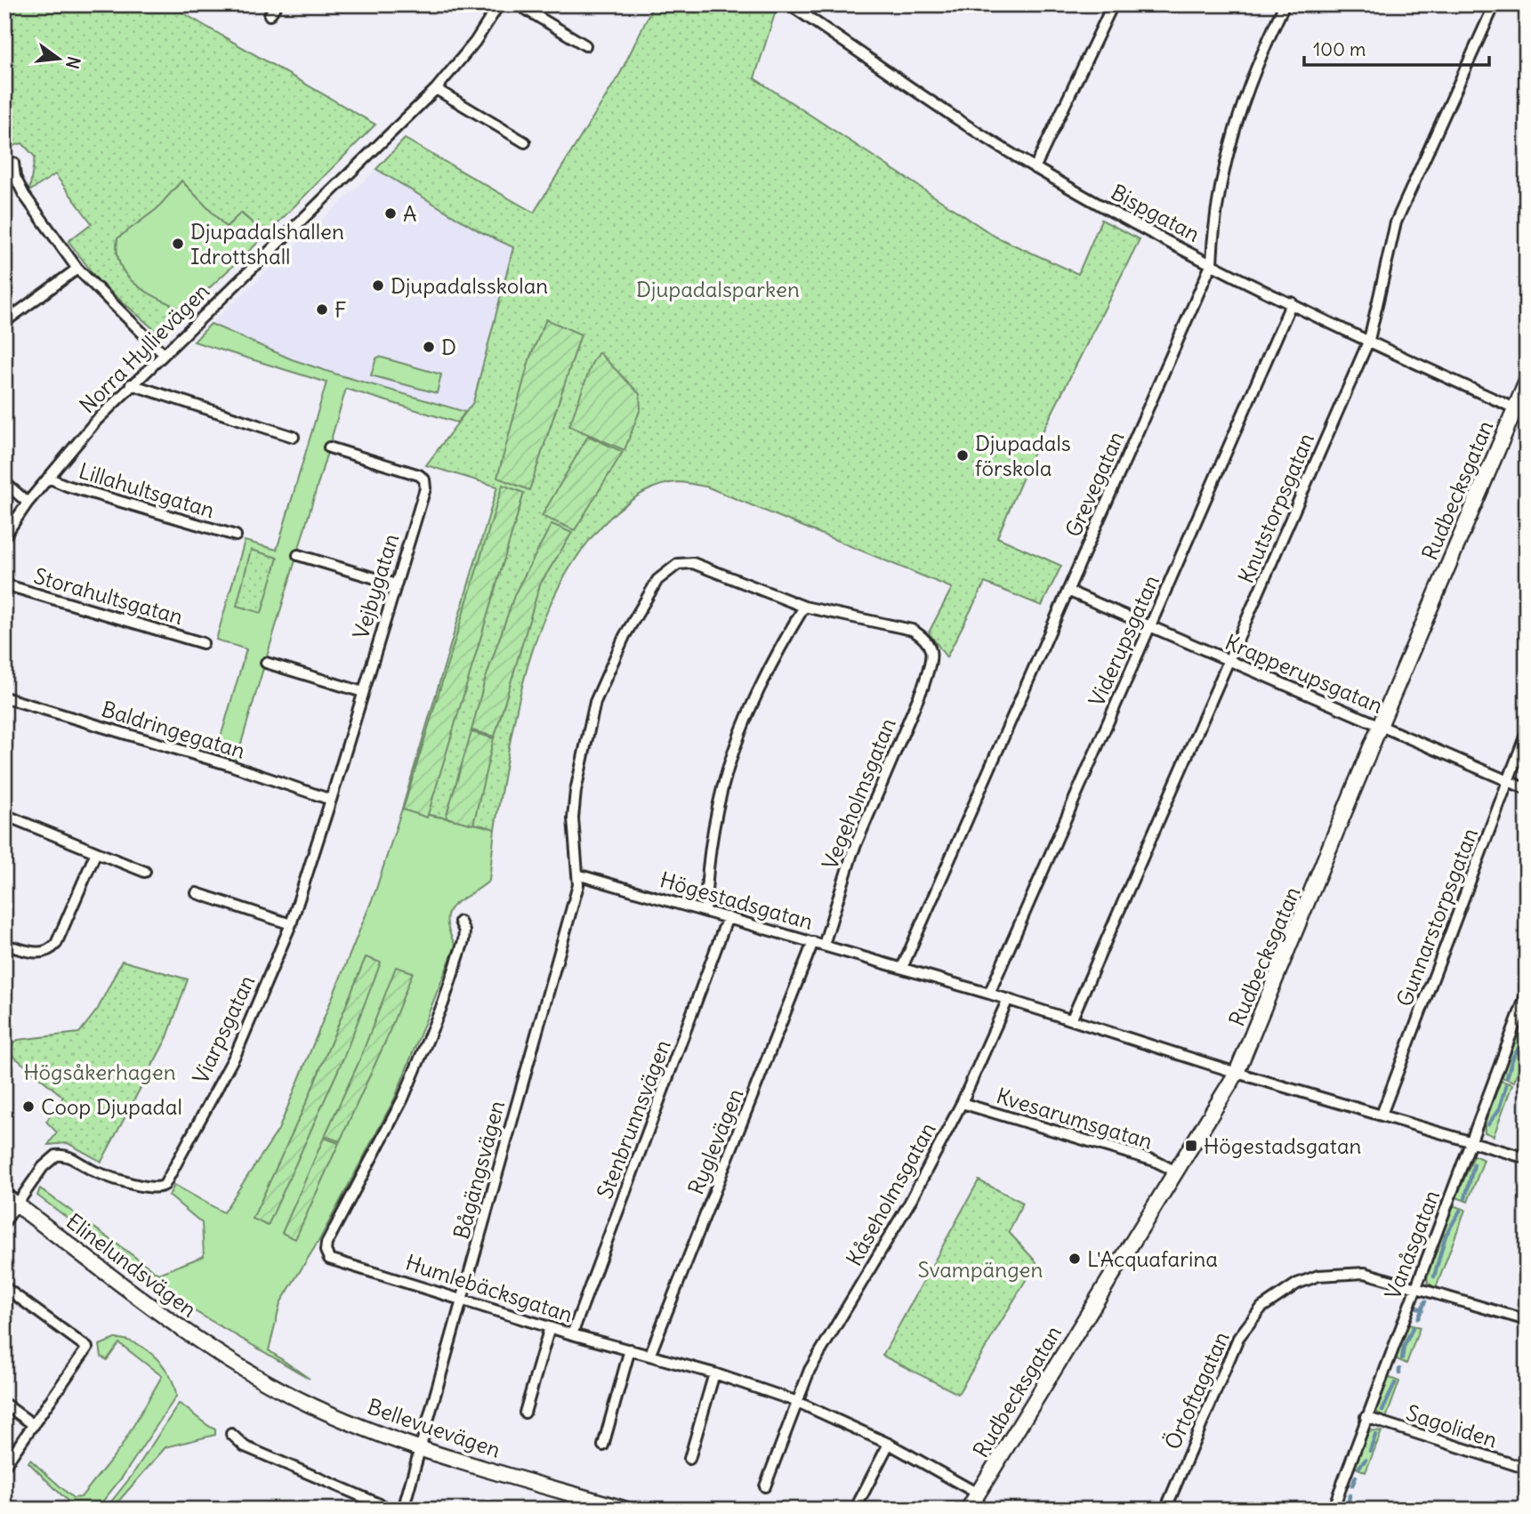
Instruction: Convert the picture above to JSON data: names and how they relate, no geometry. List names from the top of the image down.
{
  "streets": {
    "street": [
      "Bispgatan",
      "Norra Hyllievägen",
      "Grevegatan",
      "Lillahultsgatan",
      "Rudbecksgatan",
      "Knutstorpsgatan",
      "Vejbygatan",
      "Storahultsgatan",
      "Viderupsgatan",
      "Krapperupsgatan",
      "Baldringegatan",
      "Vegeholmsgatan",
      "Högestadsgatan",
      "Gunnarstorpsgatan",
      "Viarpsgatan",
      "Kvesarumsgatan",
      "Stenbrunnsvägen",
      "Ryglevägen",
      "Bågängsvägen",
      "Kåseholmsgatan",
      "Vanåsgatan",
      "Elinelundsvägen",
      "Humlebäcksgatan",
      "Örtoftagatan",
      "Sagoliden",
      "Bellevuevägen"
    ]
  },
  "crossings": [
    ["Bispgatan", "Grevegatan"],
    ["Bispgatan", "Rudbecksgatan"],
    ["Bispgatan", "Knutstorpsgatan"],
    ["Bispgatan", "Viderupsgatan"],
    ["Norra Hyllievägen", "Lillahultsgatan"],
    ["Grevegatan", "Krapperupsgatan"],
    ["Grevegatan", "Högestadsgatan"],
    ["Rudbecksgatan", "Krapperupsgatan"],
    ["Rudbecksgatan", "Högestadsgatan"],
    ["Rudbecksgatan", "Kvesarumsgatan"],
    ["Rudbecksgatan", "Humlebäcksgatan"],
    ["Knutstorpsgatan", "Krapperupsgatan"],
    ["Knutstorpsgatan", "Högestadsgatan"],
    ["Vejbygatan", "Baldringegatan"],
    ["Vejbygatan", "Viarpsgatan"],
    ["Viderupsgatan", "Krapperupsgatan"],
    ["Viderupsgatan", "Högestadsgatan"],
    ["Krapperupsgatan", "Gunnarstorpsgatan"],
    ["Baldringegatan", "Viarpsgatan"],
    ["Vegeholmsgatan", "Högestadsgatan"],
    ["Högestadsgatan", "Gunnarstorpsgatan"],
    ["Högestadsgatan", "Stenbrunnsvägen"],
    ["Högestadsgatan", "Ryglevägen"],
    ["Högestadsgatan", "Bågängsvägen"],
    ["Högestadsgatan", "Kåseholmsgatan"],
    ["Högestadsgatan", "Vanåsgatan"],
    ["Viarpsgatan", "Elinelundsvägen"],
    ["Kvesarumsgatan", "Kåseholmsgatan"],
    ["Stenbrunnsvägen", "Humlebäcksgatan"],
    ["Ryglevägen", "Humlebäcksgatan"],
    ["Bågängsvägen", "Humlebäcksgatan"],
    ["Bågängsvägen", "Bellevuevägen"],
    ["Kåseholmsgatan", "Humlebäcksgatan"],
    ["Vanåsgatan", "Örtoftagatan"],
    ["Vanåsgatan", "Sagoliden"],
    ["Elinelundsvägen", "Bellevuevägen"]
  ],
  "parks": ["Djupadalsparken", "Högsåkerhagen", "Svampängen"],
  "places": {
    "other": [
      "A",
      "Djupadalshallen Idrottshall",
      "Djupadalsskolan",
      "F",
      "D",
      "Djupadals förskola",
      "Coop Djupadal",
      "L'Acquafarina"
    ],
    "transit": ["Högestadsgatan"]
  },
  "scale_bar": "100 m",
  "north": "right"
}
